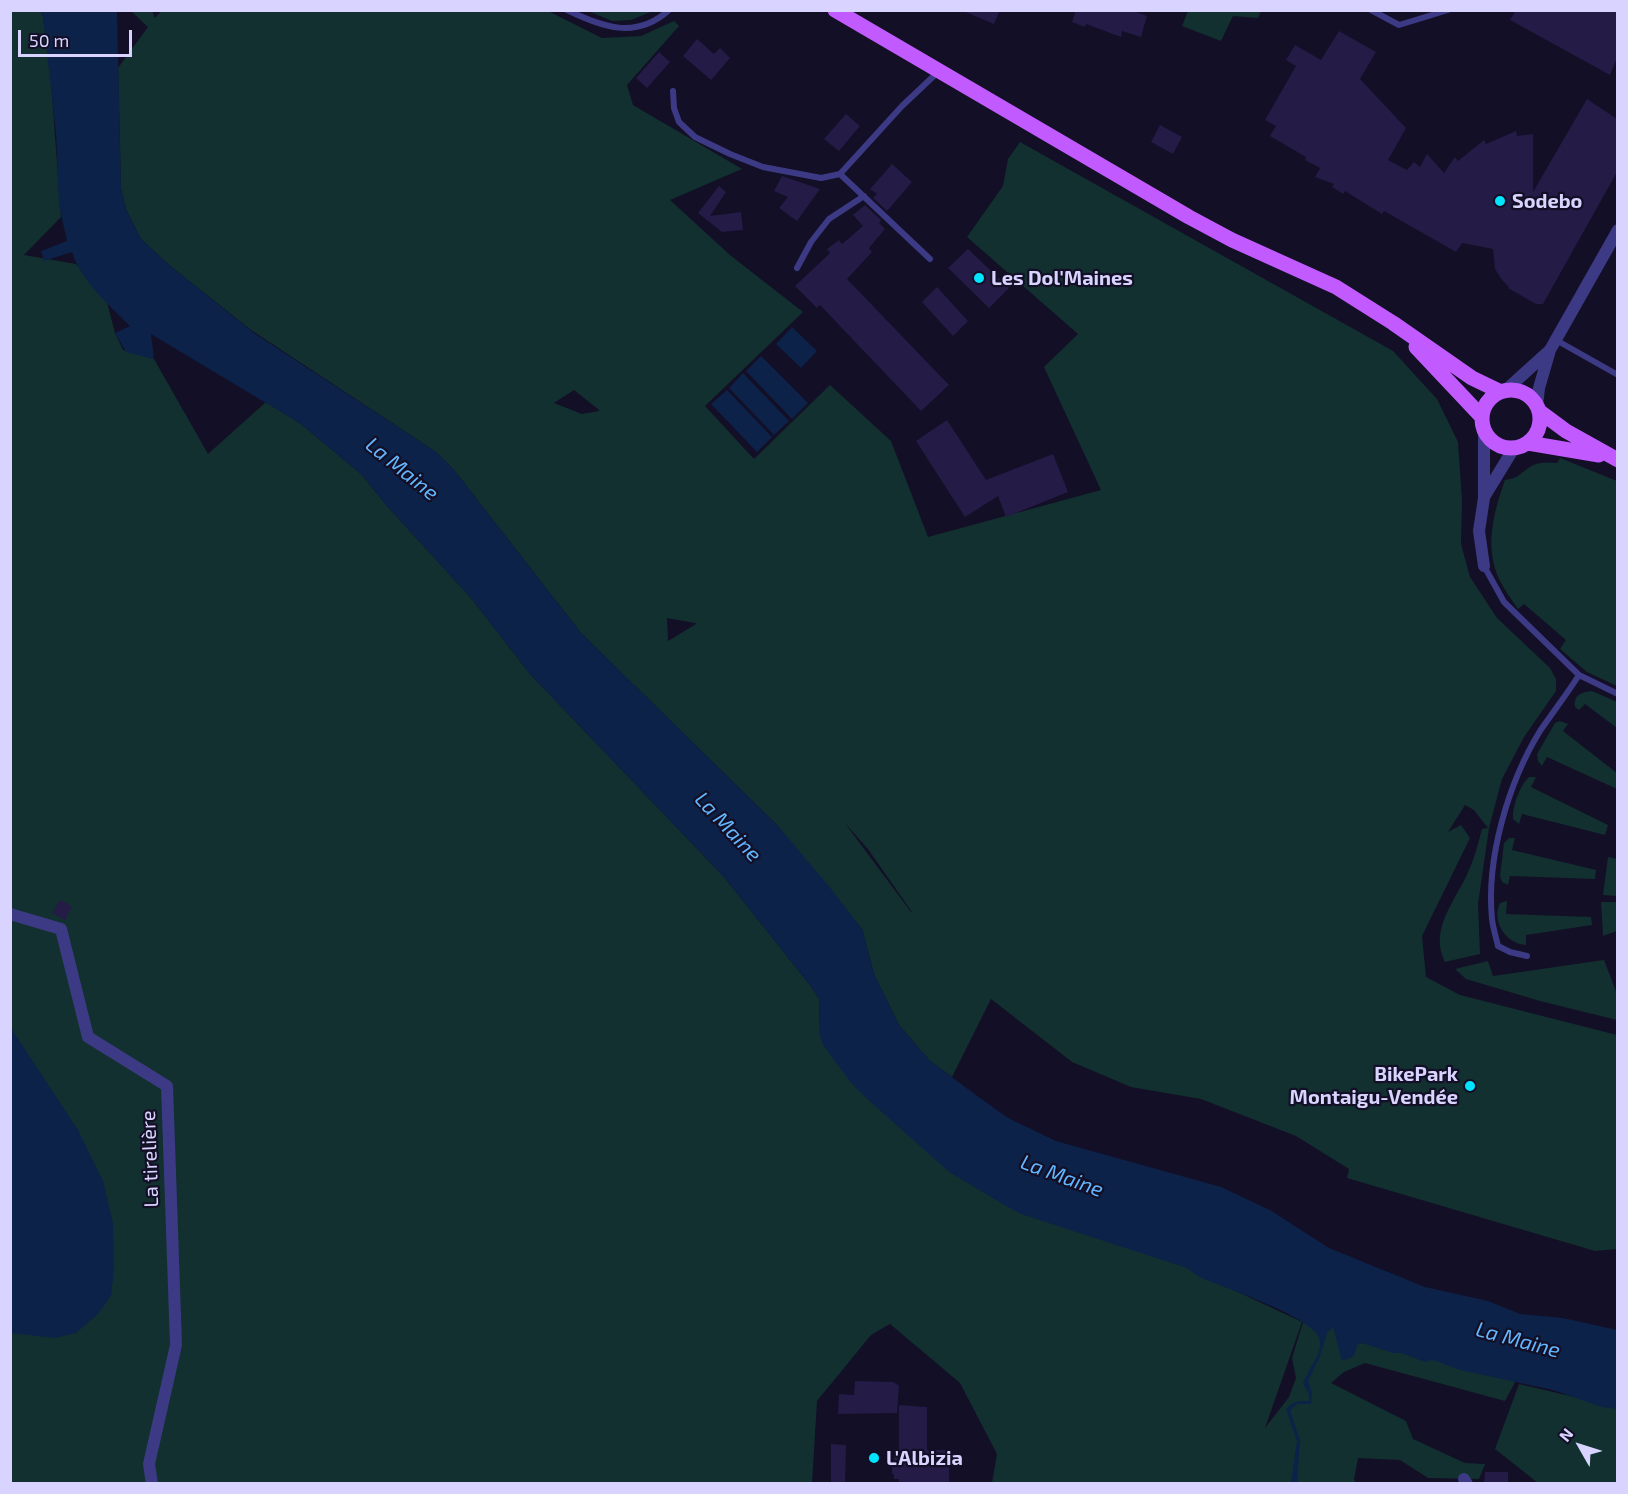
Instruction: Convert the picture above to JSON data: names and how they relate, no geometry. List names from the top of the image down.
{
  "streets": {
    "street": ["La tirelière"]
  },
  "water": ["La Maine"],
  "places": [
    "Sodebo",
    "Les Dol'Maines",
    "BikePark Montaigu-Vendée",
    "L'Albizia"
  ],
  "scale_bar": "50 m",
  "north": "top left"
}
